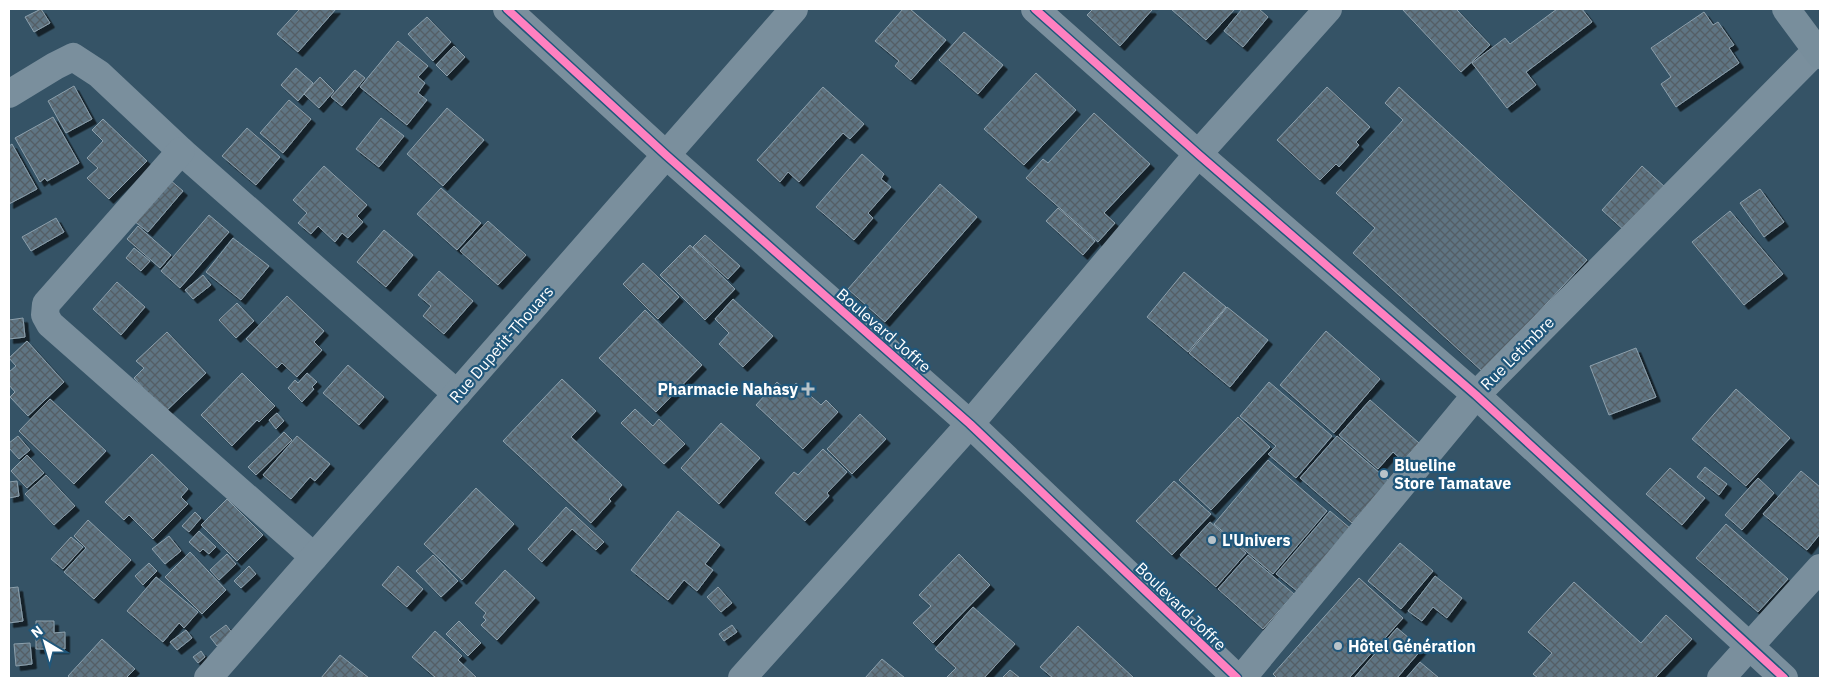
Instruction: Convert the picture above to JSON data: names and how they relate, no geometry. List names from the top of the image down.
{
  "streets": {
    "street": ["Boulevard Joffre", "Rue Dupetit-Thouars", "Rue Letimbre"]
  },
  "crossings": [
    ["Boulevard Joffre", "Rue Dupetit-Thouars"]
  ],
  "places": {
    "health": ["Pharmacie Nahasy"],
    "other": ["Blueline Store Tamatave", "L'Univers", "Hôtel Génération"]
  },
  "north": "top left"
}
